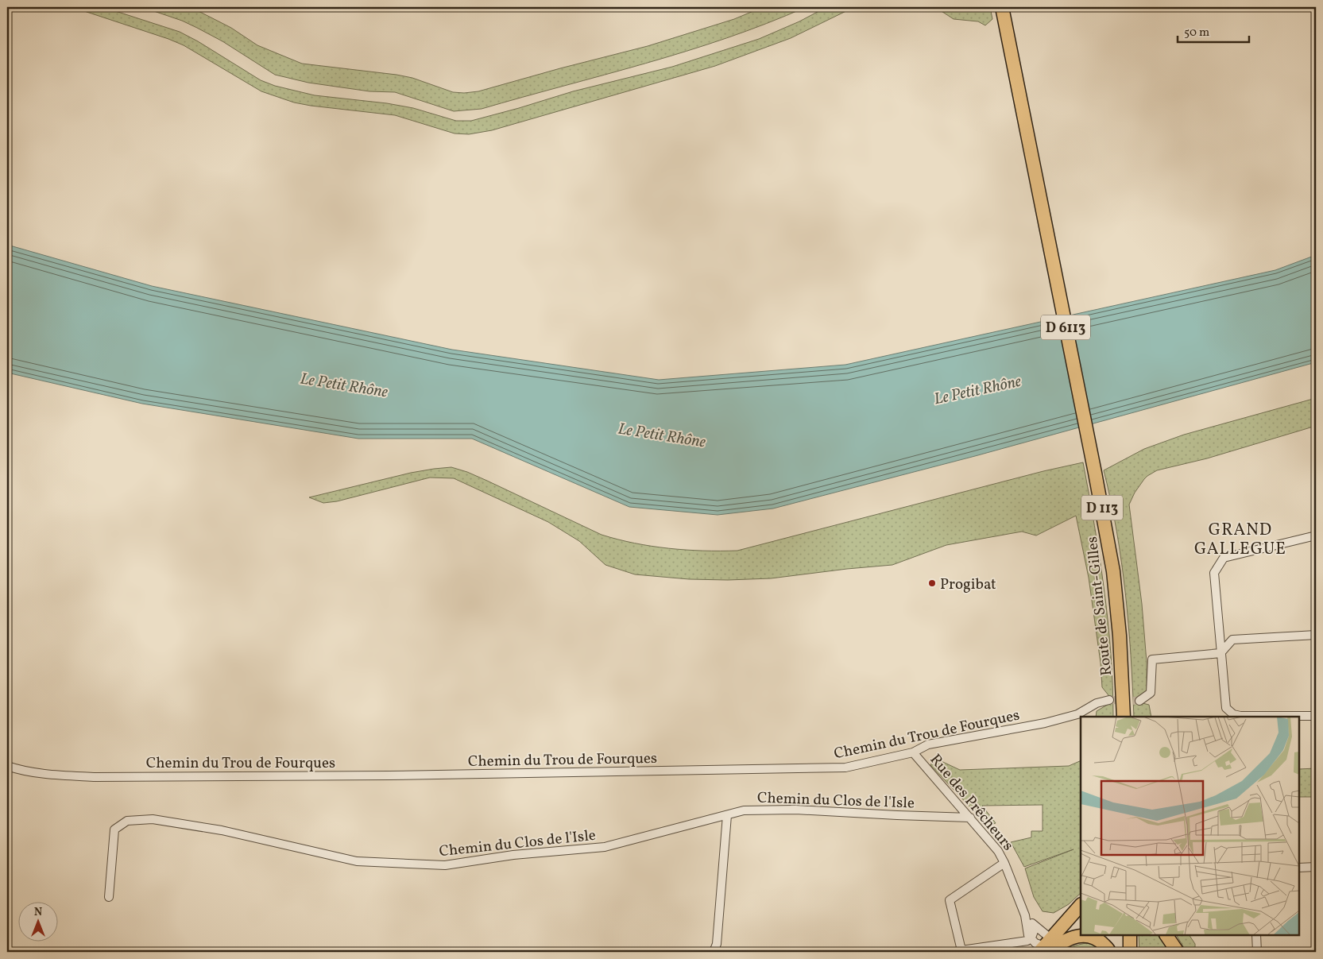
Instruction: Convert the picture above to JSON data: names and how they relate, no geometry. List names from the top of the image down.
{
  "streets": {
    "main road": ["D 6113", "D 113", "Route de Saint-Gilles"],
    "street": ["Chemin du Trou de Fourques", "Chemin du Clos de l'Isle", "Rue des Prêcheurs"]
  },
  "crossings": [
    ["D 6113", "Route de Saint-Gilles"],
    ["Chemin du Trou de Fourques", "Rue des Prêcheurs"],
    ["Chemin du Clos de l'Isle", "Rue des Prêcheurs"]
  ],
  "districts": ["GRAND GALLEGUE"],
  "water": ["Le Petit Rhône"],
  "places": ["Progibat"],
  "scale_bar": "50 m",
  "north": "top"
}
